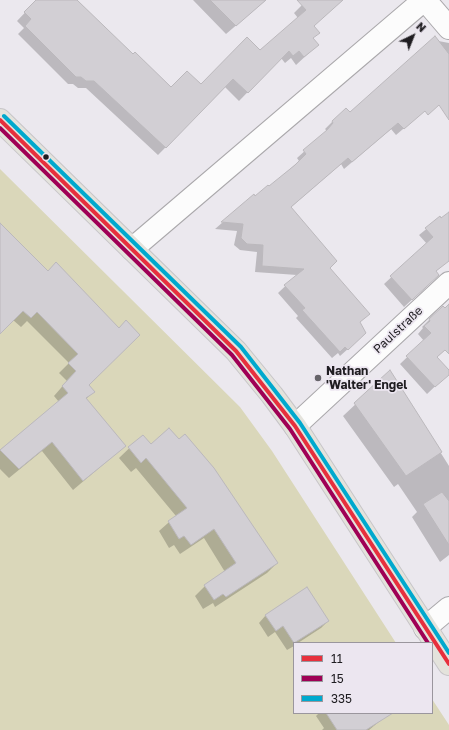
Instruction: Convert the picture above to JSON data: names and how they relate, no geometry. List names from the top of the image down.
{
  "streets": {
    "street": ["Paulstraße"]
  },
  "places": ["Nathan 'Walter' Engel"],
  "lines": ["transit line 335", "transit line 11", "transit line 15"],
  "legend": ["11", "15", "335"],
  "north": "top right"
}
